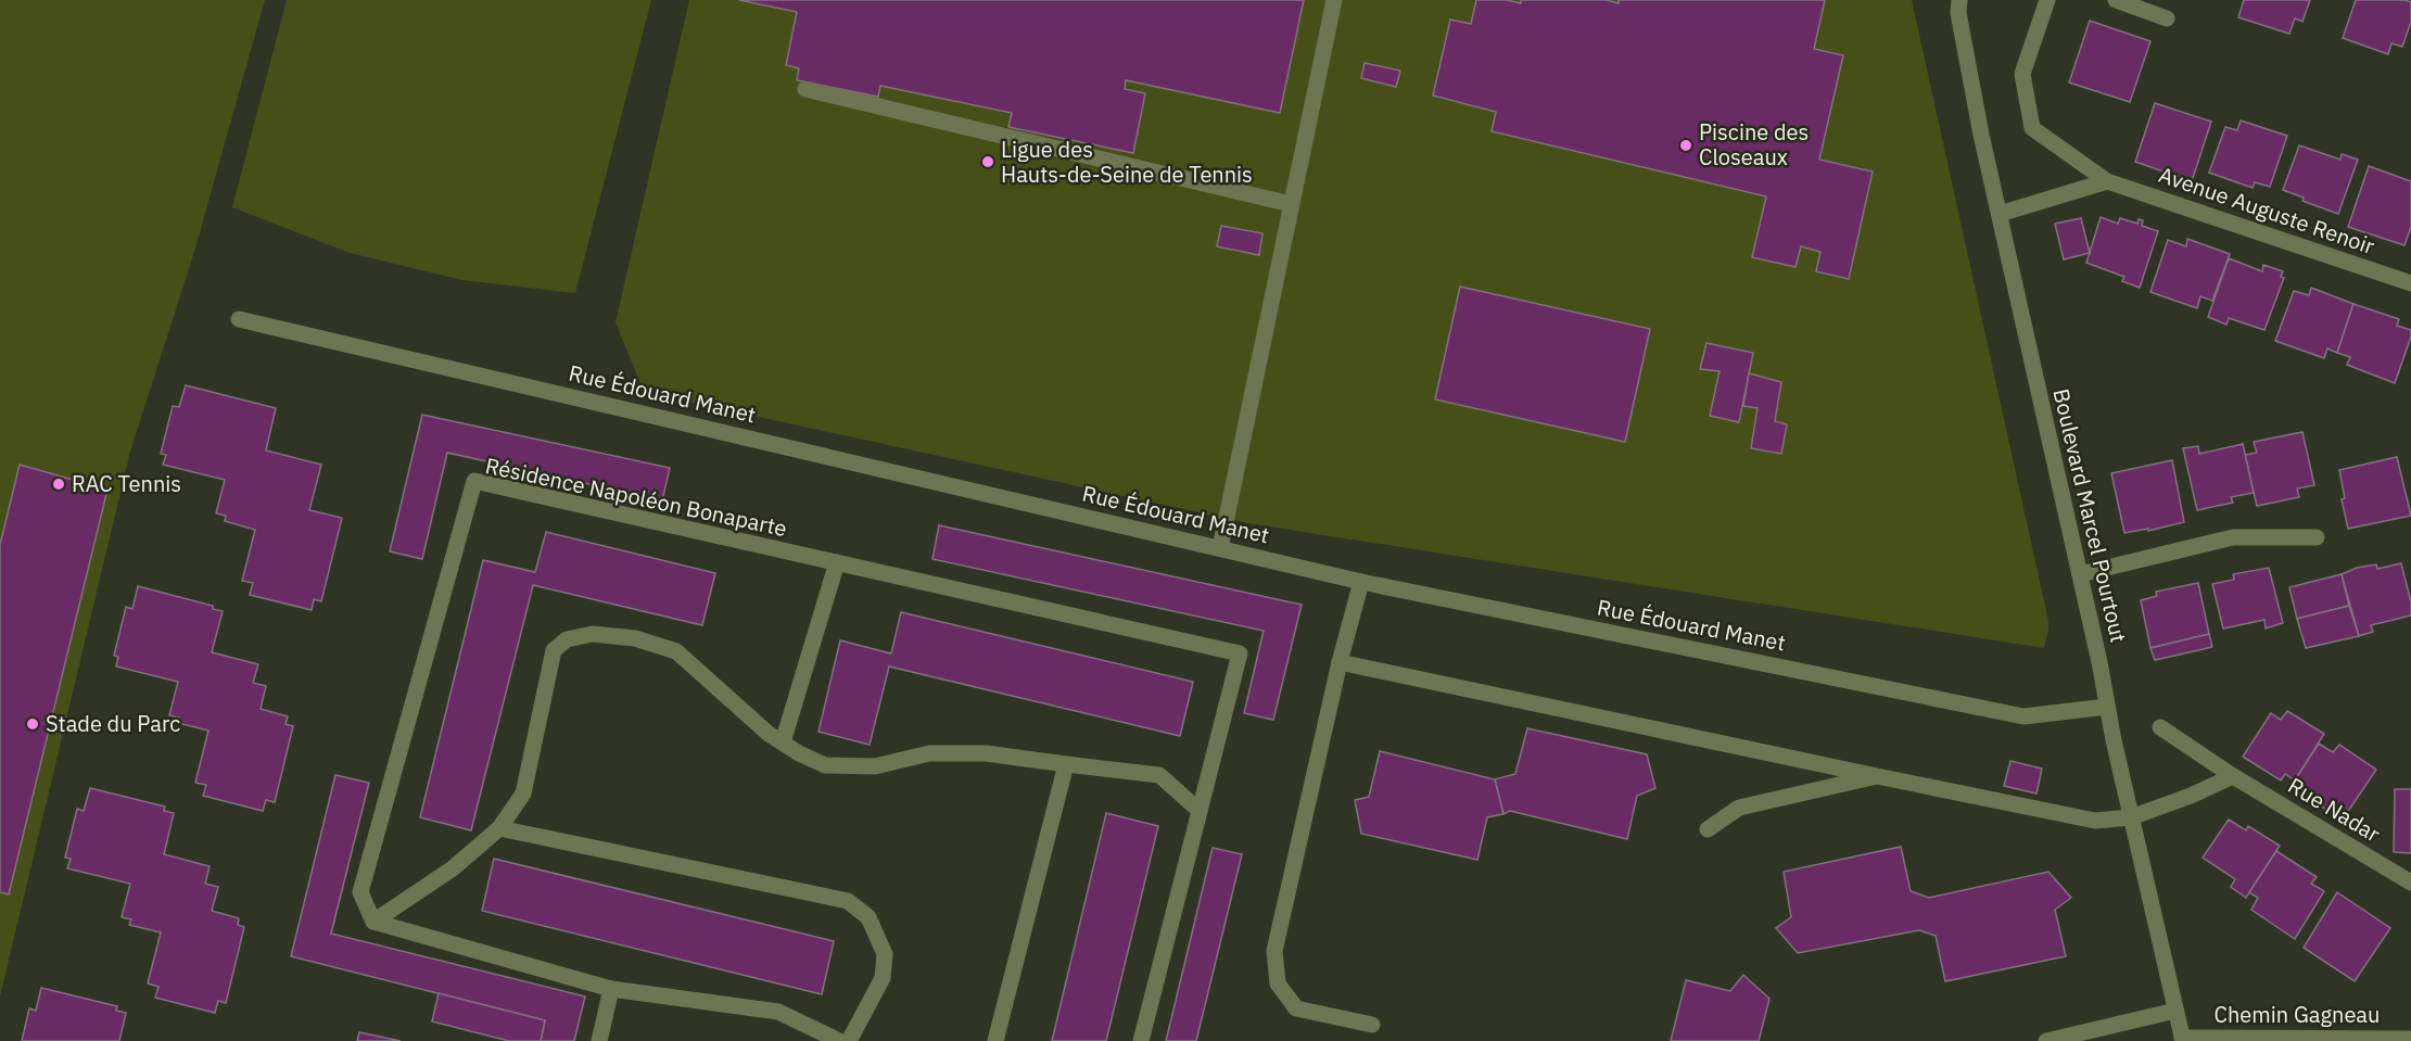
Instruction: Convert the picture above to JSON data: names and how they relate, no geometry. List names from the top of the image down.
{
  "streets": {
    "street": [
      "Avenue Auguste Renoir",
      "Rue Édouard Manet",
      "Résidence Napoléon Bonaparte",
      "Boulevard Marcel Pourtout",
      "Rue Nadar",
      "Chemin Gagneau"
    ]
  },
  "crossings": [
    ["Rue Édouard Manet", "Boulevard Marcel Pourtout"],
    ["Boulevard Marcel Pourtout", "Chemin Gagneau"]
  ],
  "places": [
    "Piscine des Closeaux",
    "Ligue des Hauts-de-Seine de Tennis",
    "RAC Tennis",
    "Stade du Parc"
  ]
}
